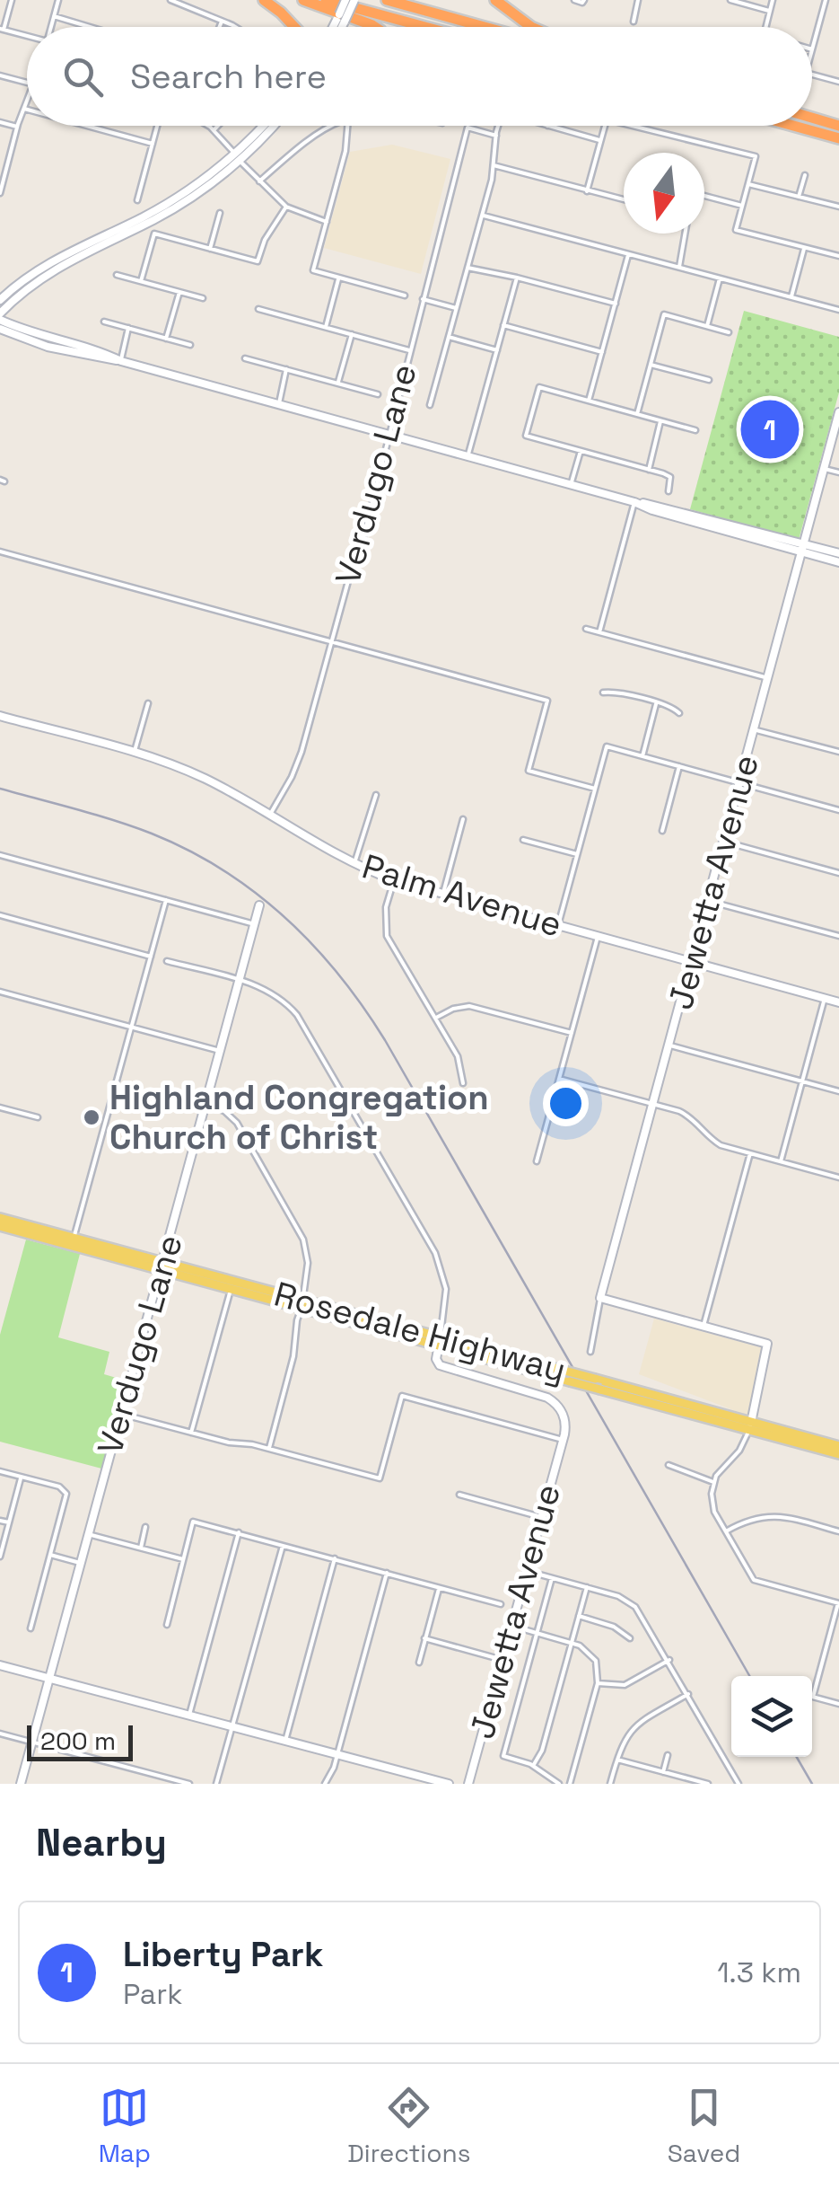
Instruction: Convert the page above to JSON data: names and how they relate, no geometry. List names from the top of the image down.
{
  "streets": {
    "main road": ["Rosedale Highway"],
    "street": ["Verdugo Lane", "Jewetta Avenue", "Palm Avenue"]
  },
  "crossings": [
    ["Verdugo Lane", "Palm Avenue"],
    ["Verdugo Lane", "Rosedale Highway"],
    ["Jewetta Avenue", "Palm Avenue"]
  ],
  "places": ["Highland Congregation Church of Christ"],
  "scale_bar": "200 m",
  "north": "bottom",
  "page": {
    "search": "Search here",
    "pins": "1",
    "scale": "200 m",
    "heading": "Nearby",
    "list": [
      {
        "mark": "1",
        "name": "Liberty Park",
        "note": "Park",
        "value": "1.3 km"
      }
    ],
    "nav": ["Map", "Directions", "Saved"]
  }
}
